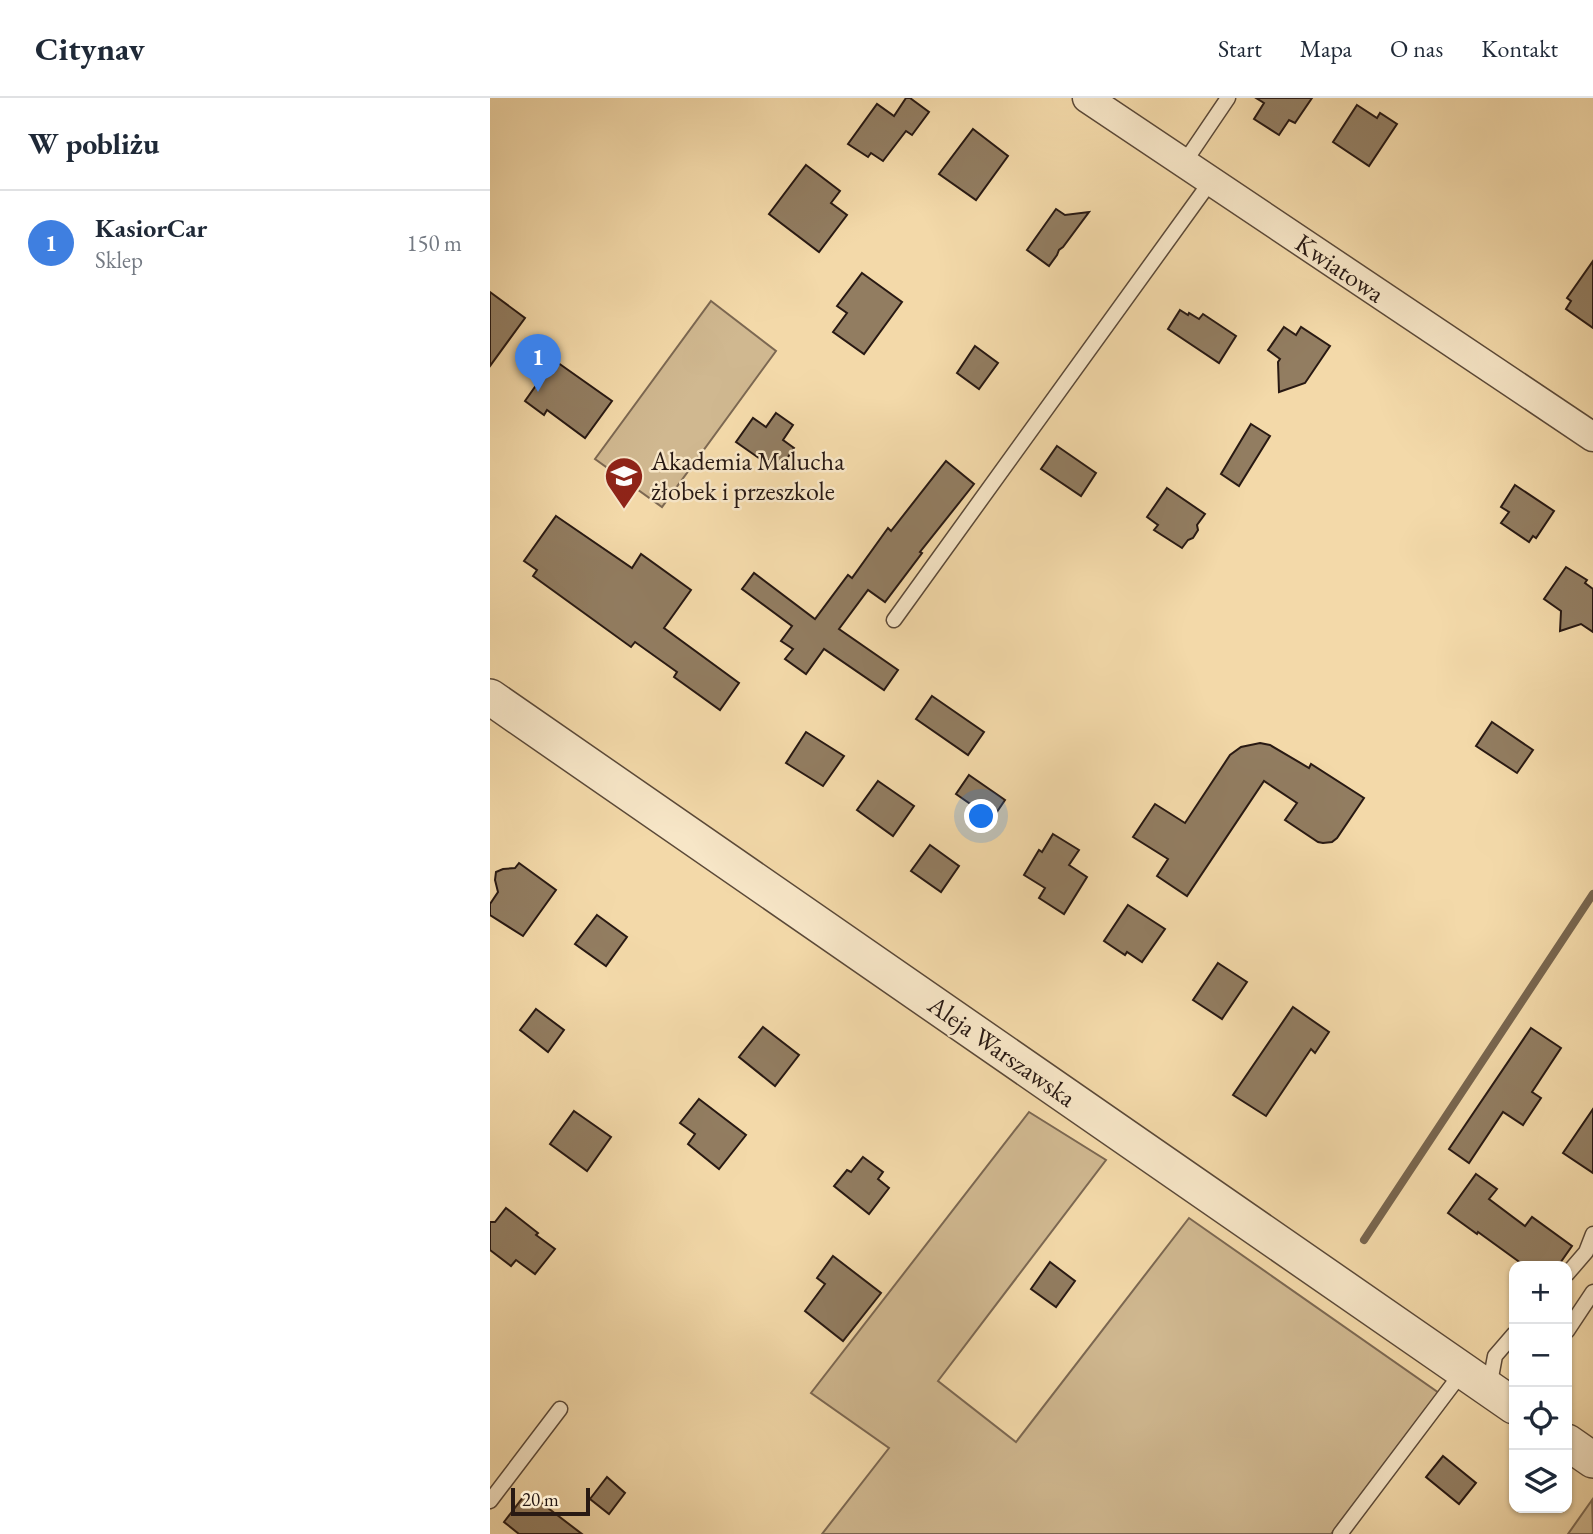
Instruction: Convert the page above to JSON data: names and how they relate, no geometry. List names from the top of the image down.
{
  "streets": {
    "street": ["Kwiatowa", "Aleja Warszawska"]
  },
  "places": {
    "school or university": ["Akademia Malucha żłobek i przeszkole"]
  },
  "scale_bar": "20 m",
  "page": {
    "header": "Citynav",
    "nav": [
      "Start",
      "Mapa",
      "O nas",
      "Kontakt"
    ],
    "heading": "W pobliżu",
    "list": [
      {
        "mark": "1",
        "name": "KasiorCar",
        "note": "Sklep",
        "value": "150 m"
      }
    ],
    "pins": "1",
    "map_buttons": ["+", "−"],
    "scale": "20 m"
  }
}
